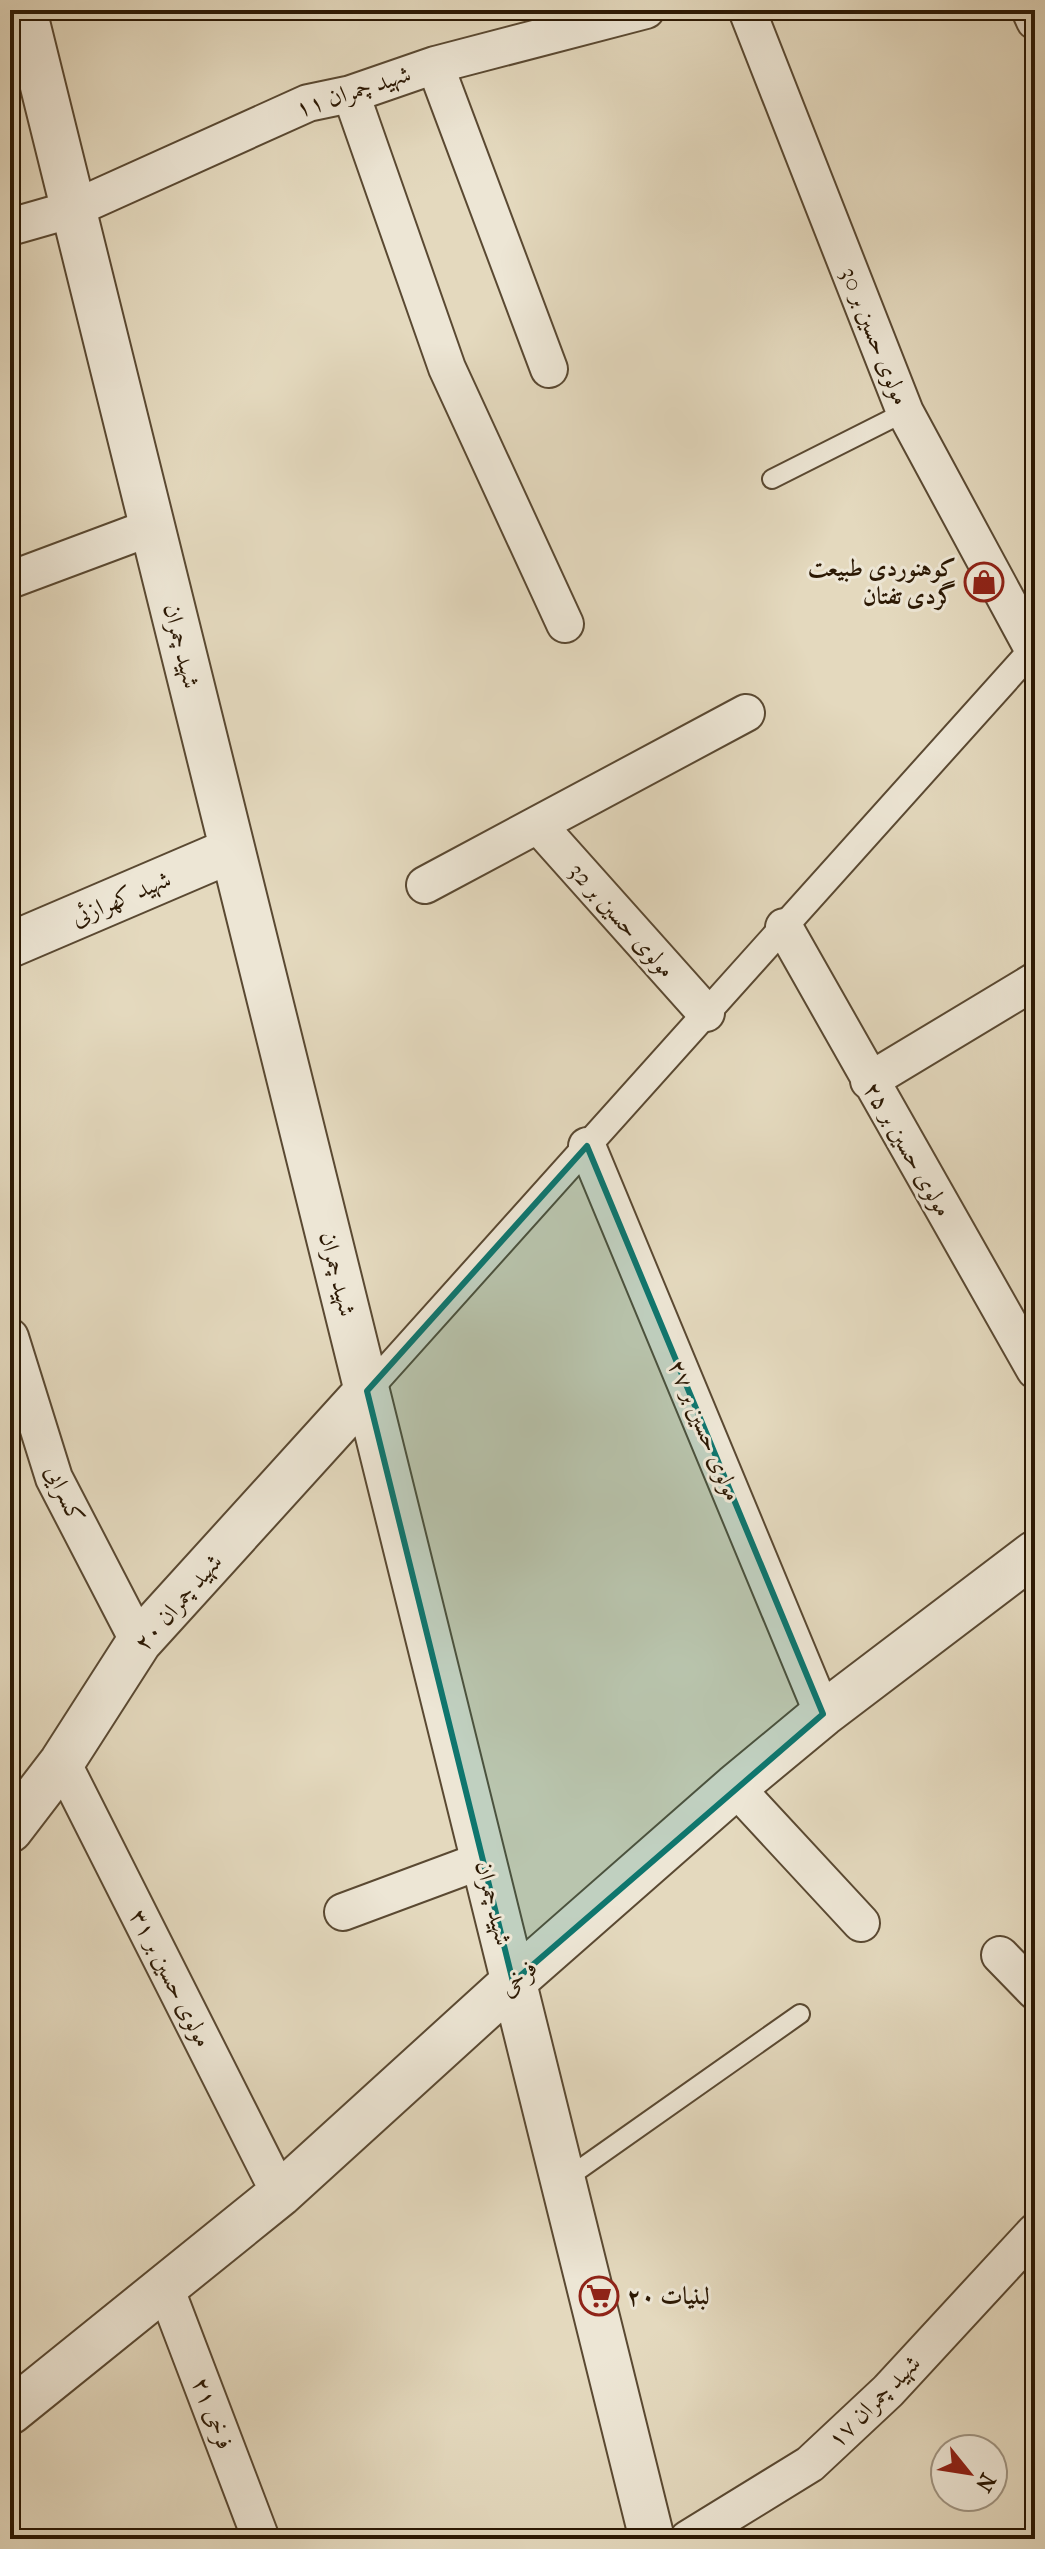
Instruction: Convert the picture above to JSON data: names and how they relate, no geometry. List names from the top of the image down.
{
  "streets": {
    "street": [
      "شهید چمران ۱۱",
      "مولوی حسین بر 30",
      "شهید چمران",
      "شهید کهرازئی",
      "مولوی حسین بر 32",
      "مولوی حسین بر ۲۵",
      "مولوی حسین بر ۲۷",
      "کسرایی",
      "شهید چمران ۲۰",
      "مولوی حسین بر ۳۱",
      "فرخی",
      "شهید چمران ۱۷",
      "فرخی ۲۱"
    ]
  },
  "crossings": [
    ["شهید چمران ۱۱", "شهید چمران"],
    ["شهید چمران", "شهید کهرازئی"],
    ["شهید چمران", "شهید چمران ۲۰"],
    ["شهید چمران", "فرخی"],
    ["مولوی حسین بر ۲۷", "فرخی"],
    ["کسرایی", "شهید چمران ۲۰"],
    ["شهید چمران ۲۰", "مولوی حسین بر ۳۱"],
    ["مولوی حسین بر ۳۱", "فرخی"],
    ["فرخی", "فرخی ۲۱"]
  ],
  "places": {
    "shop": ["کوهنوردی طبیعت گردی تفتان"],
    "supermarket": ["لبنیات ۲۰"]
  },
  "north": "bottom right"
}
